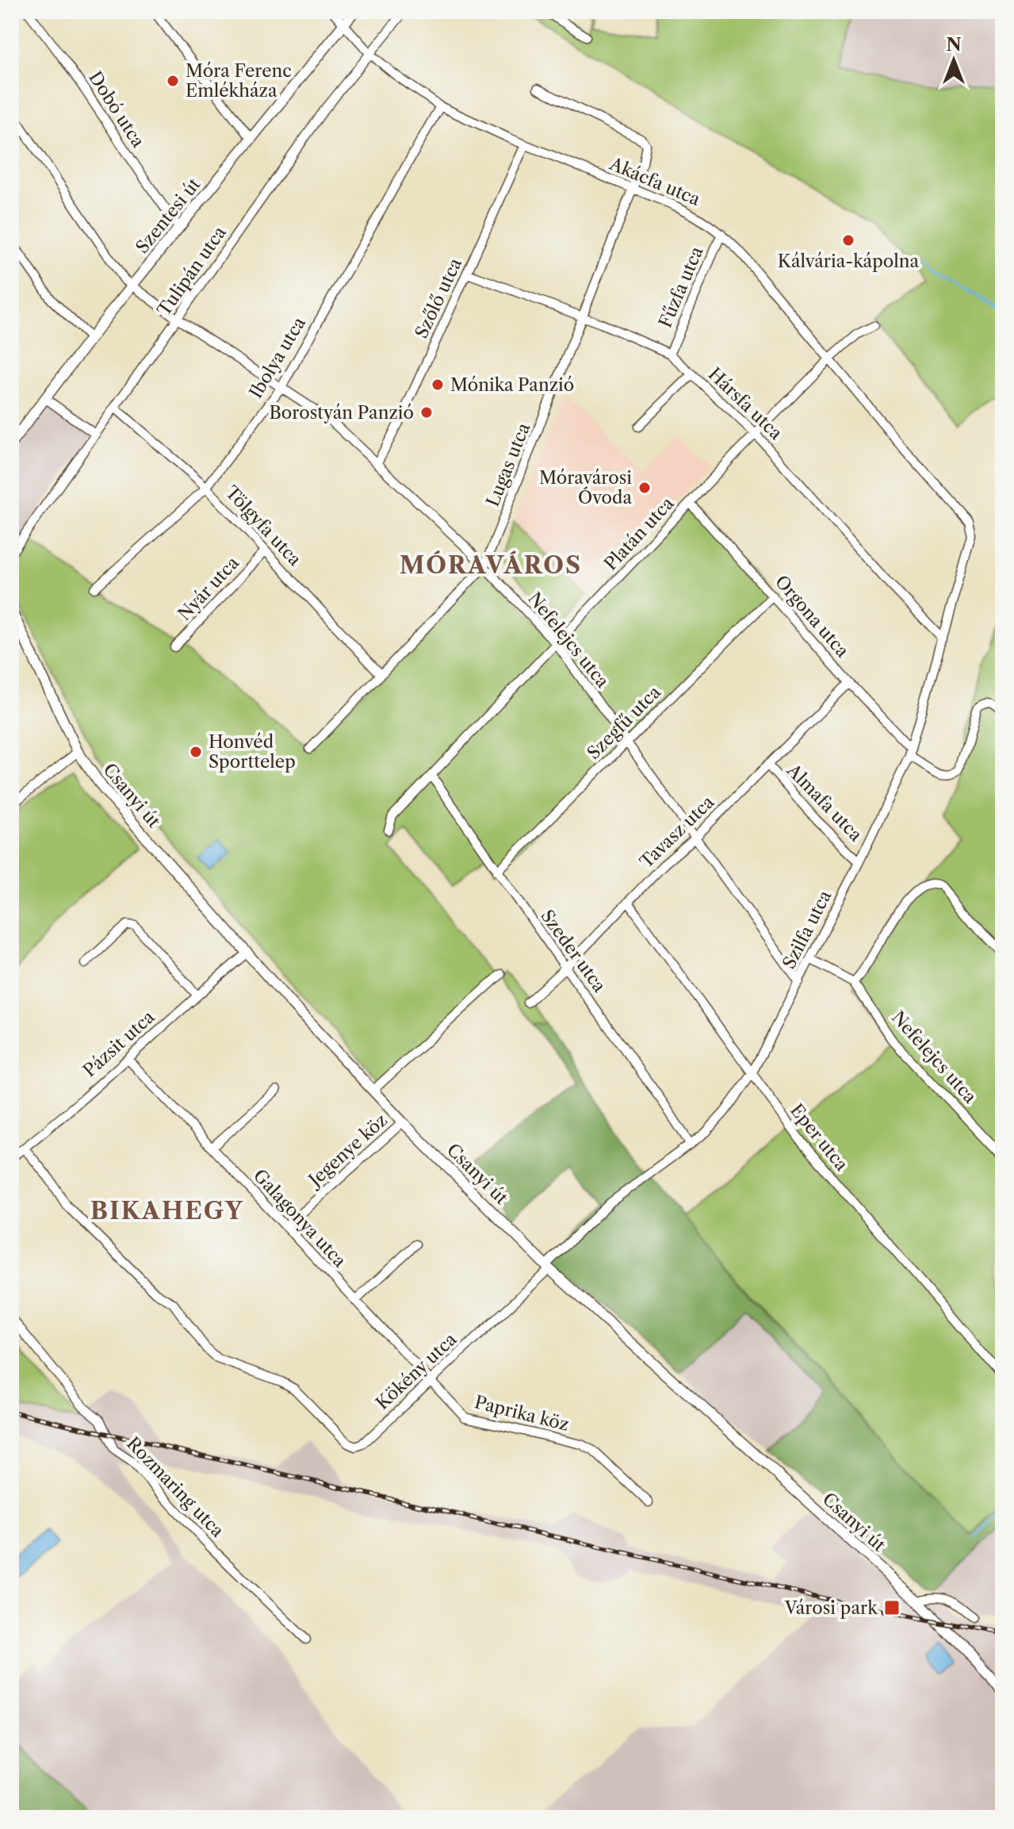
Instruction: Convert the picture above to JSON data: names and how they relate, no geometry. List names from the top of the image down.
{
  "streets": {
    "street": [
      "Dobó utca",
      "Akácfa utca",
      "Szentesi út",
      "Tulipán utca",
      "Fűzfa utca",
      "Szőlő utca",
      "Ibolya utca",
      "Hársfa utca",
      "Lugas utca",
      "Tölgyfa utca",
      "Platán utca",
      "Nyár utca",
      "Orgona utca",
      "Nefelejcs utca",
      "Szegfű utca",
      "Csanyi út",
      "Almafa utca",
      "Tavasz utca",
      "Szilfa utca",
      "Szeder utca",
      "Pázsit utca",
      "Eper utca",
      "Jegenye köz",
      "Galagonya utca",
      "Kökény utca",
      "Paprika köz",
      "Rozmaring utca"
    ]
  },
  "crossings": [
    ["Dobó utca", "Szentesi út"],
    ["Akácfa utca", "Szentesi út"],
    ["Akácfa utca", "Tulipán utca"],
    ["Akácfa utca", "Fűzfa utca"],
    ["Akácfa utca", "Szőlő utca"],
    ["Akácfa utca", "Ibolya utca"],
    ["Akácfa utca", "Lugas utca"],
    ["Akácfa utca", "Platán utca"],
    ["Akácfa utca", "Szilfa utca"],
    ["Szentesi út", "Nefelejcs utca"],
    ["Tulipán utca", "Tölgyfa utca"],
    ["Tulipán utca", "Nefelejcs utca"],
    ["Fűzfa utca", "Hársfa utca"],
    ["Szőlő utca", "Hársfa utca"],
    ["Szőlő utca", "Nefelejcs utca"],
    ["Ibolya utca", "Tölgyfa utca"],
    ["Ibolya utca", "Nefelejcs utca"],
    ["Hársfa utca", "Lugas utca"],
    ["Hársfa utca", "Platán utca"],
    ["Hársfa utca", "Szilfa utca"],
    ["Lugas utca", "Tölgyfa utca"],
    ["Lugas utca", "Nefelejcs utca"],
    ["Tölgyfa utca", "Nyár utca"],
    ["Platán utca", "Orgona utca"],
    ["Platán utca", "Nefelejcs utca"],
    ["Platán utca", "Szeder utca"],
    ["Orgona utca", "Szegfű utca"],
    ["Orgona utca", "Tavasz utca"],
    ["Orgona utca", "Szilfa utca"],
    ["Nefelejcs utca", "Szegfű utca"],
    ["Nefelejcs utca", "Tavasz utca"],
    ["Nefelejcs utca", "Szilfa utca"],
    ["Szegfű utca", "Szeder utca"],
    ["Csanyi út", "Szilfa utca"],
    ["Csanyi út", "Pázsit utca"],
    ["Csanyi út", "Jegenye köz"],
    ["Csanyi út", "Kökény utca"],
    ["Almafa utca", "Tavasz utca"],
    ["Almafa utca", "Szilfa utca"],
    ["Tavasz utca", "Szeder utca"],
    ["Tavasz utca", "Eper utca"],
    ["Szilfa utca", "Szeder utca"],
    ["Szilfa utca", "Eper utca"],
    ["Szilfa utca", "Kökény utca"],
    ["Pázsit utca", "Galagonya utca"],
    ["Pázsit utca", "Kökény utca"],
    ["Jegenye köz", "Galagonya utca"],
    ["Galagonya utca", "Kökény utca"],
    ["Galagonya utca", "Paprika köz"]
  ],
  "districts": ["MÓRAVÁROS", "BIKAHEGY"],
  "places": {
    "other": [
      "Móra Ferenc Emlékháza",
      "Kálvária-kápolna",
      "Mónika Panzió",
      "Borostyán Panzió",
      "Móravárosi Óvoda",
      "Honvéd Sporttelep"
    ],
    "transit": ["Városi park"]
  },
  "north": "top"
}
